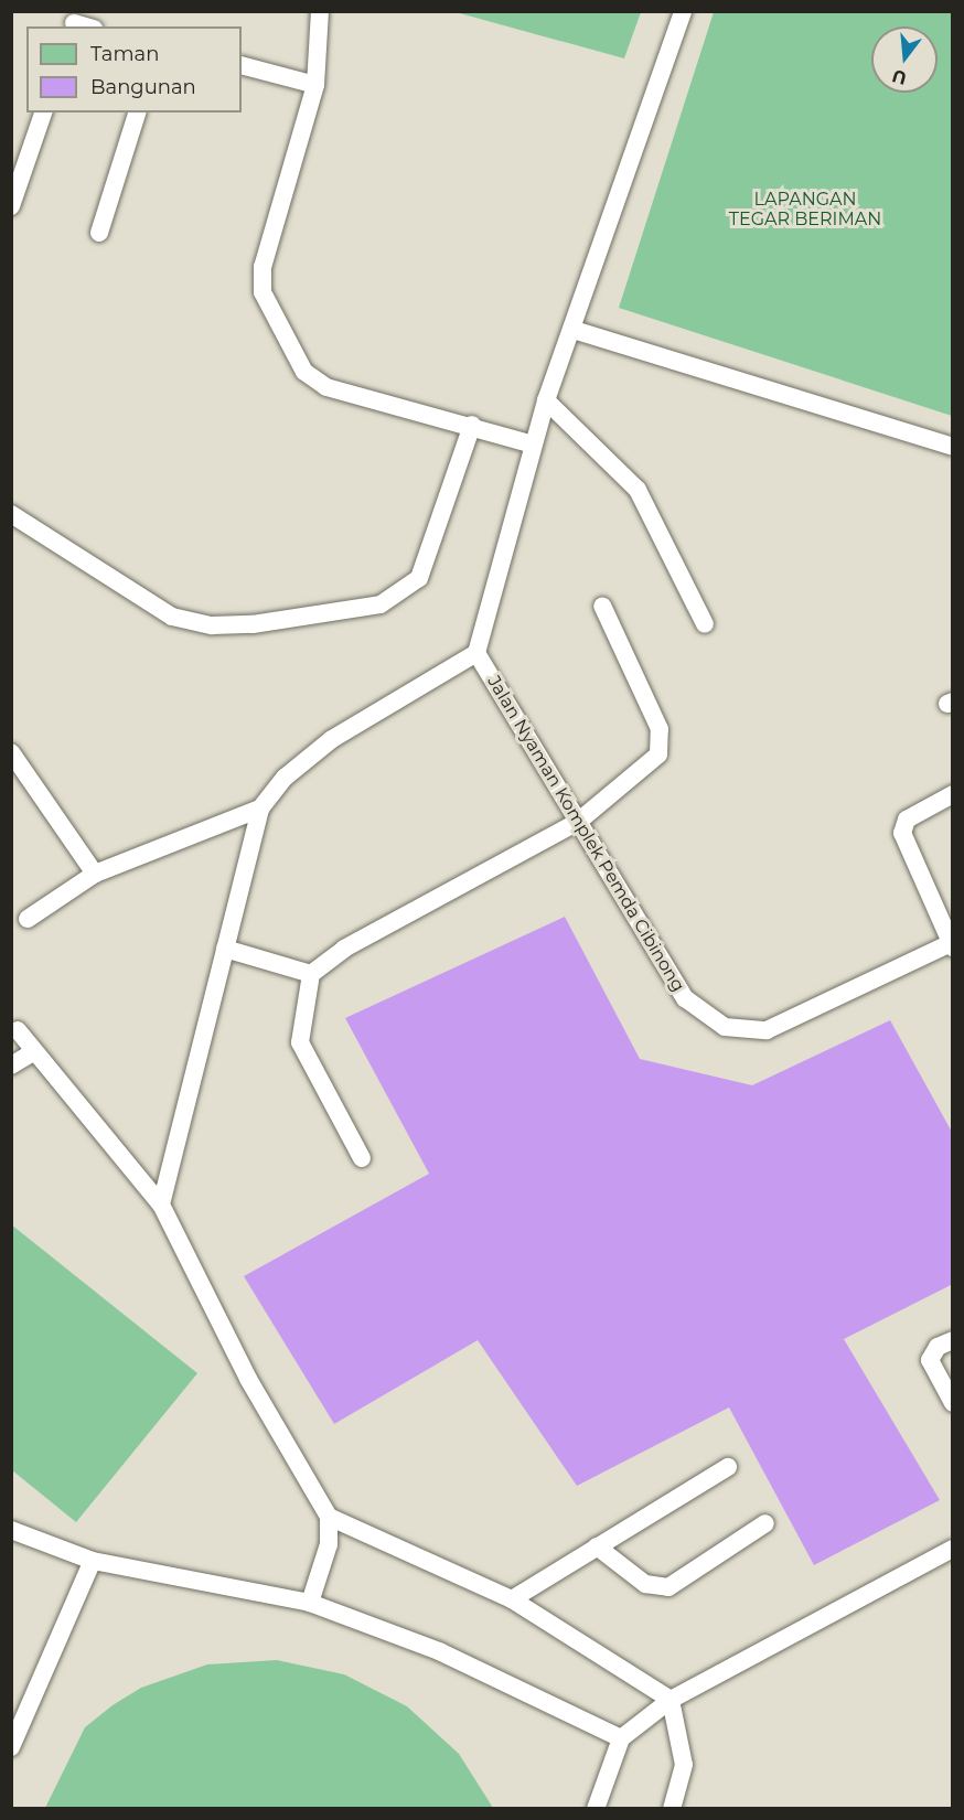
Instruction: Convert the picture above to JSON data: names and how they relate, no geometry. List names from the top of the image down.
{
  "streets": {
    "lane": ["Jalan Nyaman Komplek Pemda Cibinong"]
  },
  "parks": ["LAPANGAN TEGAR BERIMAN"],
  "legend": ["Taman", "Bangunan"],
  "north": "bottom"
}
